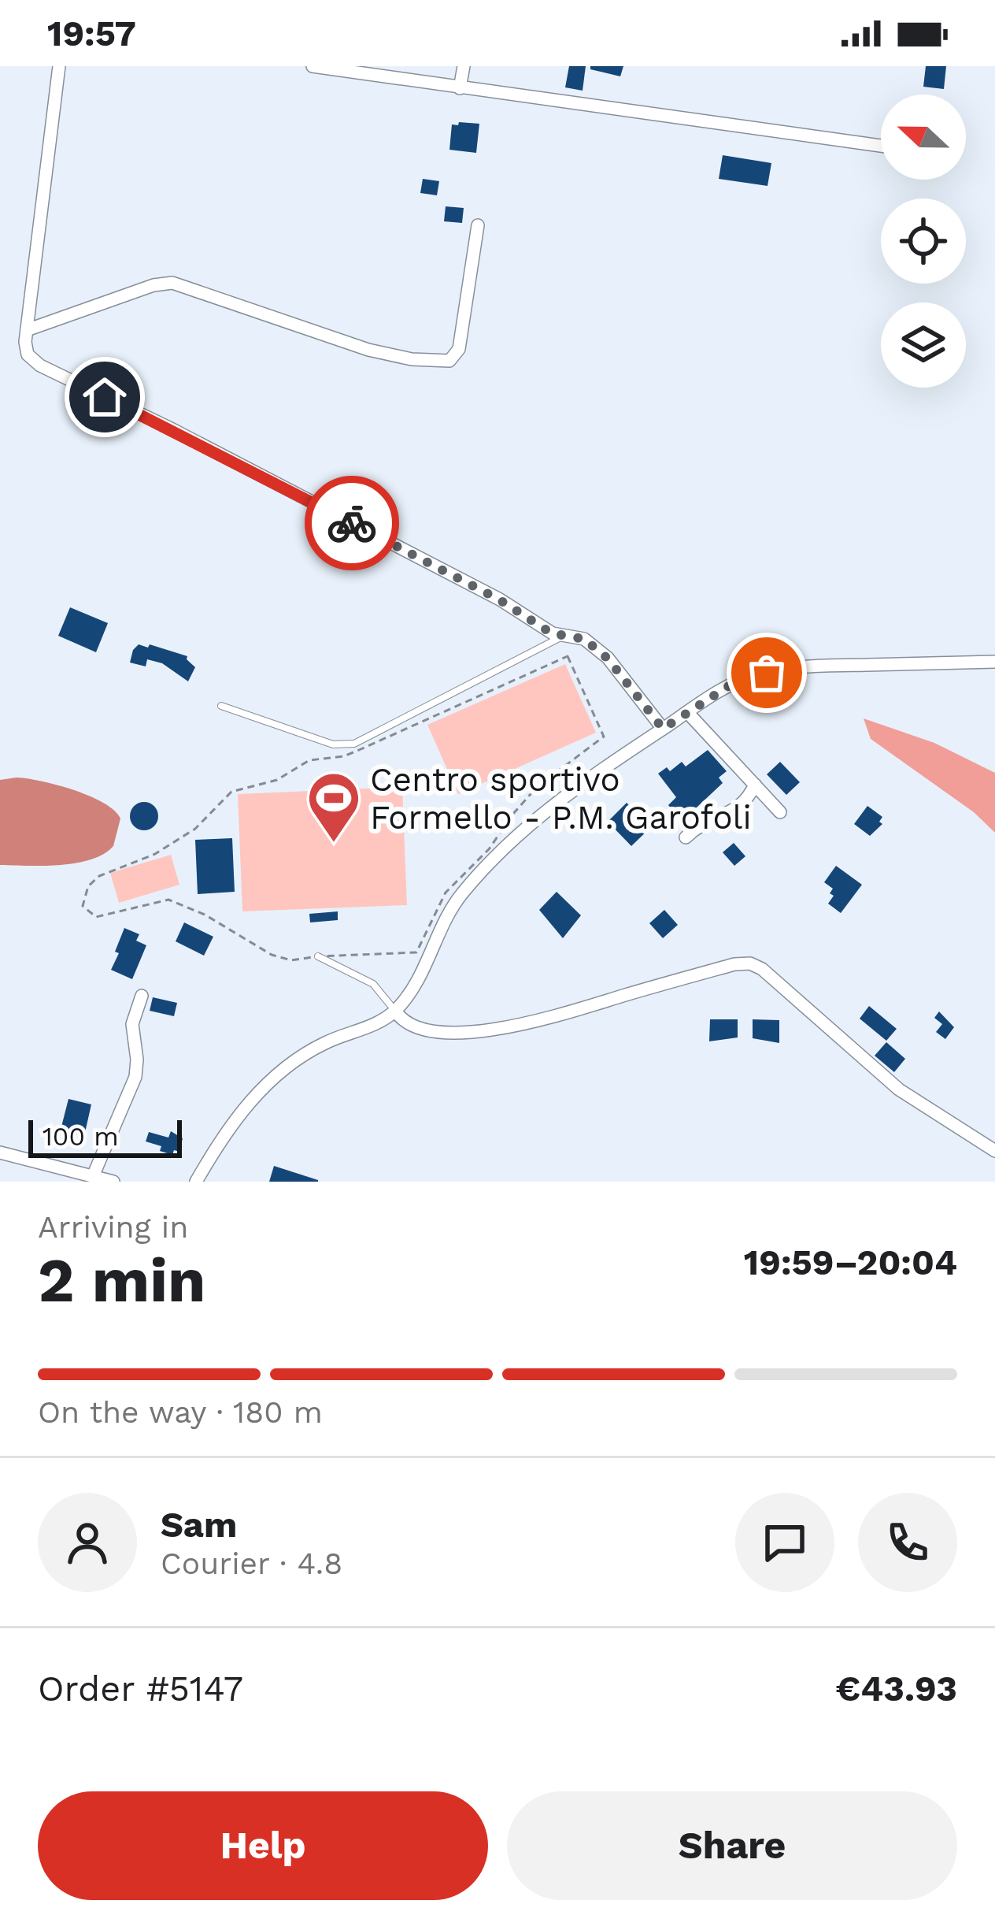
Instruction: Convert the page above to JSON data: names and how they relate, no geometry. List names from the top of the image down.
{
  "places": {
    "sports": ["Centro sportivo Formello - P.M. Garofoli"]
  },
  "scale_bar": "100 m",
  "north": "left",
  "page": {
    "status": "19:57",
    "scale": "100 m",
    "heading": ["2 min", "Arriving in", "19:59–20:04"],
    "panel": [
      "Sam",
      "Courier · 4.8",
      "Order #5147",
      "€43.93"
    ],
    "bar": "On the way · 180 m",
    "buttons": ["Help", "Share"]
  }
}
